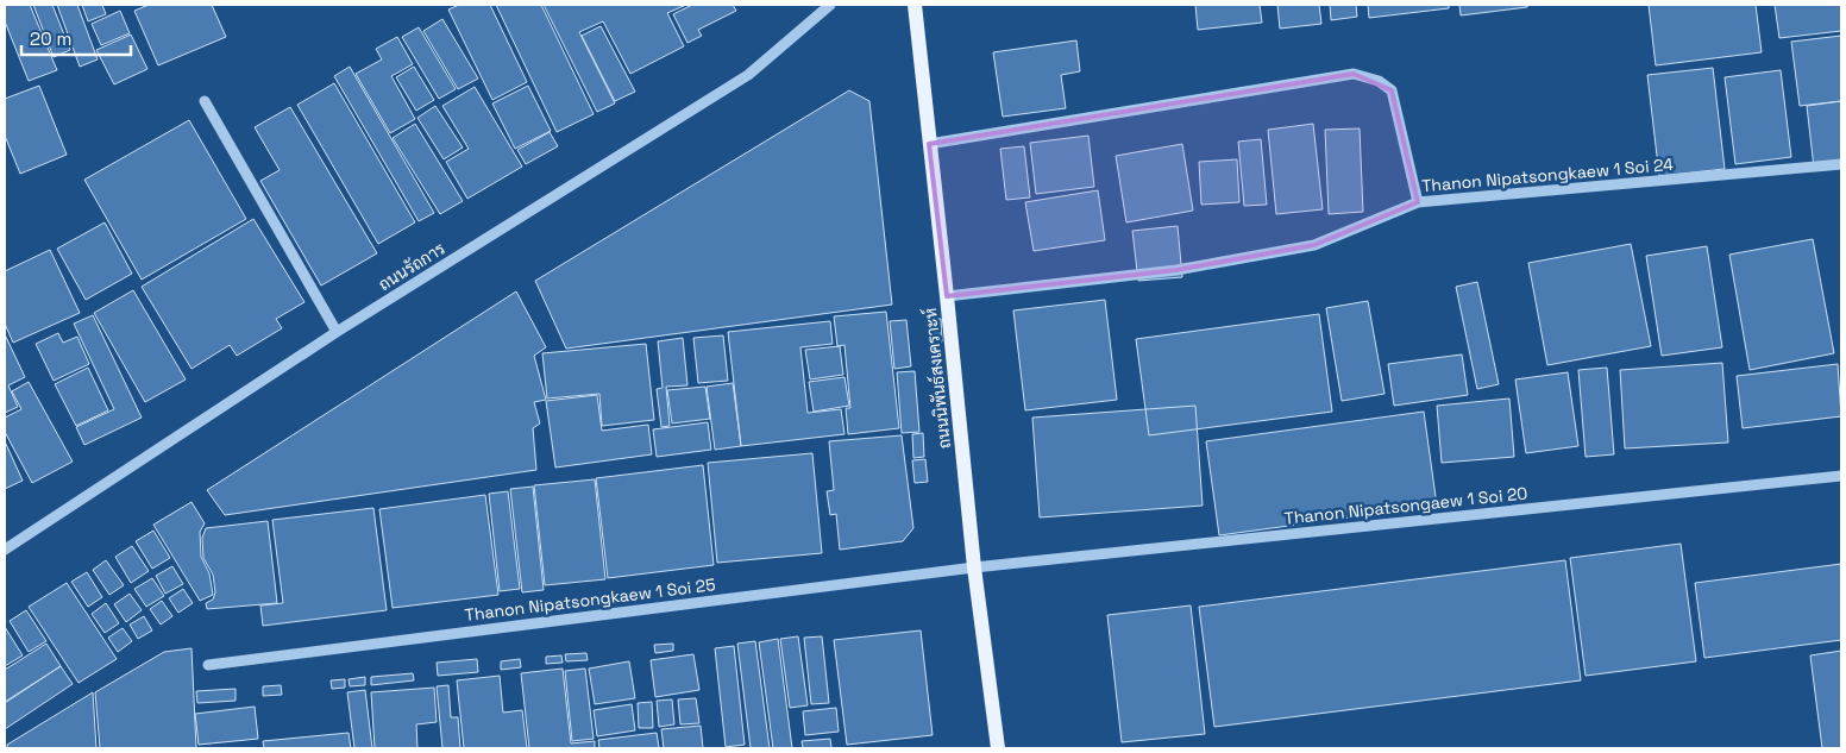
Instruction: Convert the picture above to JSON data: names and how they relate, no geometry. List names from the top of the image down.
{
  "streets": {
    "main road": ["ถนนนิพันธ์สงเคราะห์"],
    "street": [
      "Thanon Nipatsongkaew 1 Soi 24",
      "ถนนรัถการ",
      "Thanon Nipatsongaew 1 Soi 20",
      "Thanon Nipatsongkaew 1 Soi 25"
    ]
  },
  "crossings": [
    ["Thanon Nipatsongkaew 1 Soi 24", "ถนนนิพันธ์สงเคราะห์"],
    ["ถนนนิพันธ์สงเคราะห์", "Thanon Nipatsongaew 1 Soi 20"],
    ["ถนนนิพันธ์สงเคราะห์", "Thanon Nipatsongkaew 1 Soi 25"],
    ["Thanon Nipatsongaew 1 Soi 20", "Thanon Nipatsongkaew 1 Soi 25"]
  ],
  "scale_bar": "20 m"
}
